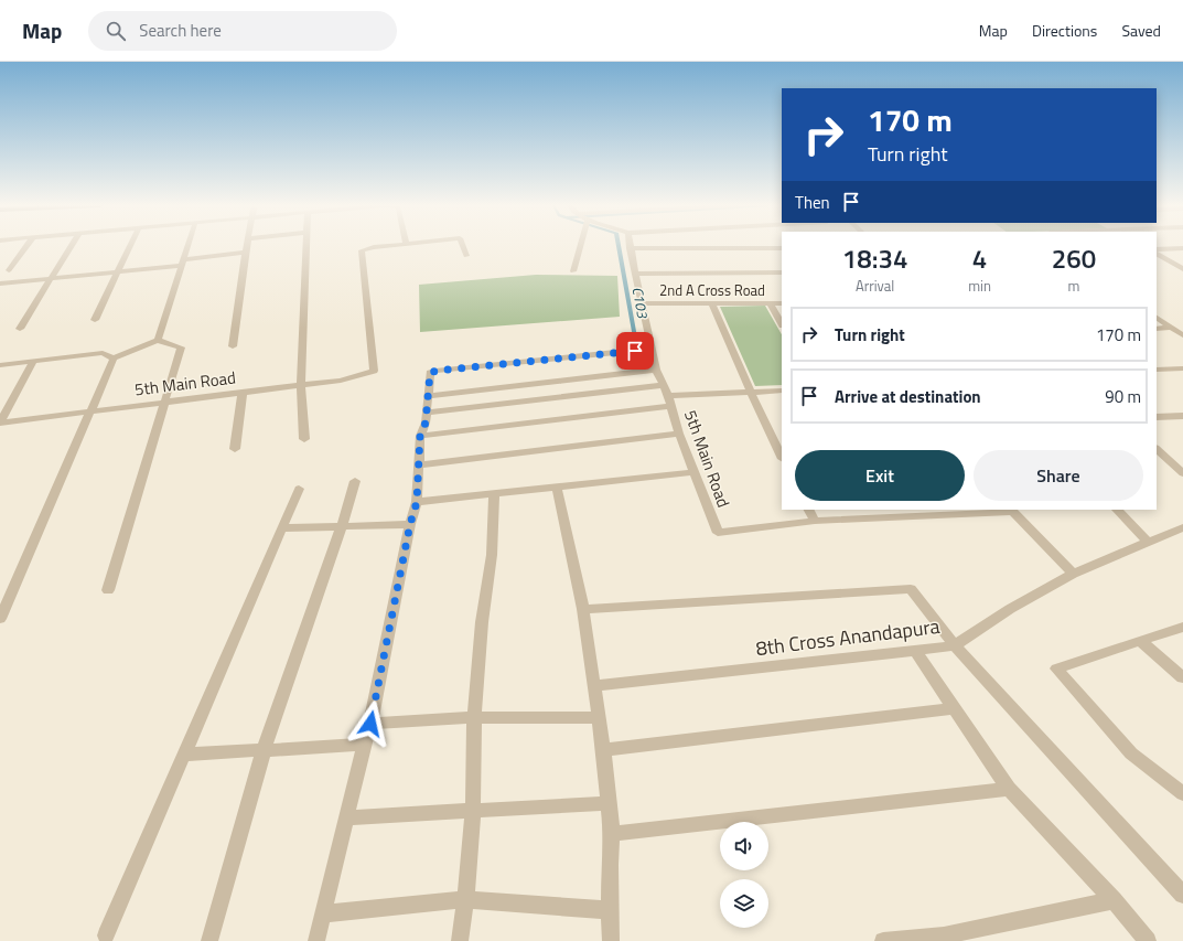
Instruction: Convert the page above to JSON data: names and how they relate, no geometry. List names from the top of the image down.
{
  "streets": {
    "street": ["2nd A Cross Road", "5th Main Road", "8th Cross Anandapura"]
  },
  "crossings": [
    ["2nd A Cross Road", "5th Main Road"]
  ],
  "water": ["C103"],
  "page": {
    "header": "Map",
    "search": "Search here",
    "nav": ["Map", "Directions", "Saved"],
    "turn": ["170 m", "Turn right"],
    "then": "Then",
    "eta": [
      "18:34",
      "Arrival",
      "4",
      "min",
      "260",
      "m"
    ],
    "list": [
      {
        "name": "Turn right",
        "value": "170 m"
      },
      {
        "name": "Arrive at destination",
        "value": "90 m"
      }
    ],
    "buttons": ["Exit", "Share"]
  }
}
